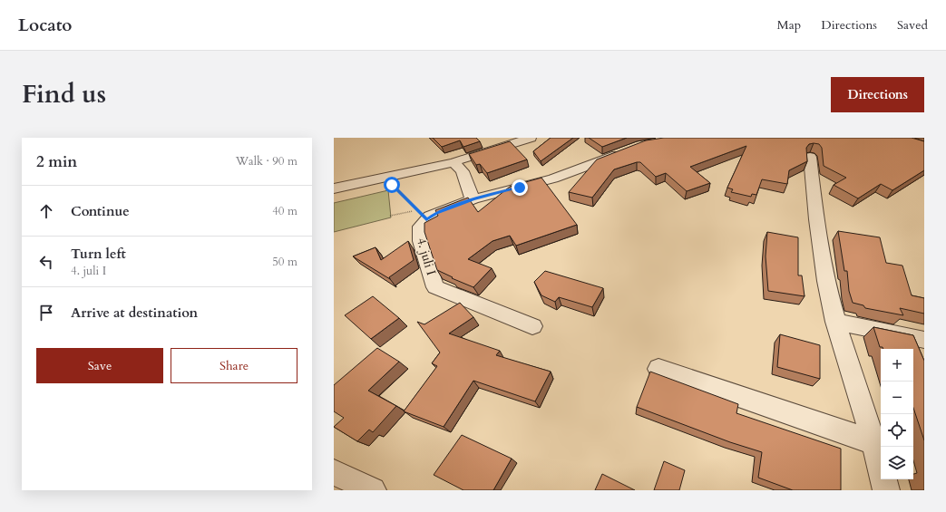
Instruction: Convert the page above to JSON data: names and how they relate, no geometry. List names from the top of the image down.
{
  "streets": {
    "street": ["4. juli I"]
  },
  "page": {
    "header": "Locato",
    "nav": ["Map", "Directions", "Saved"],
    "title": "Find us",
    "buttons": [
      "Directions",
      ["Save", "Share"]
    ],
    "heading": ["2 min", "Walk · 90 m"],
    "list": [
      ["Continue", "40 m"],
      ["Turn left", "4. juli I", "50 m"],
      "Arrive at destination"
    ],
    "map_buttons": ["+", "−"]
  }
}
